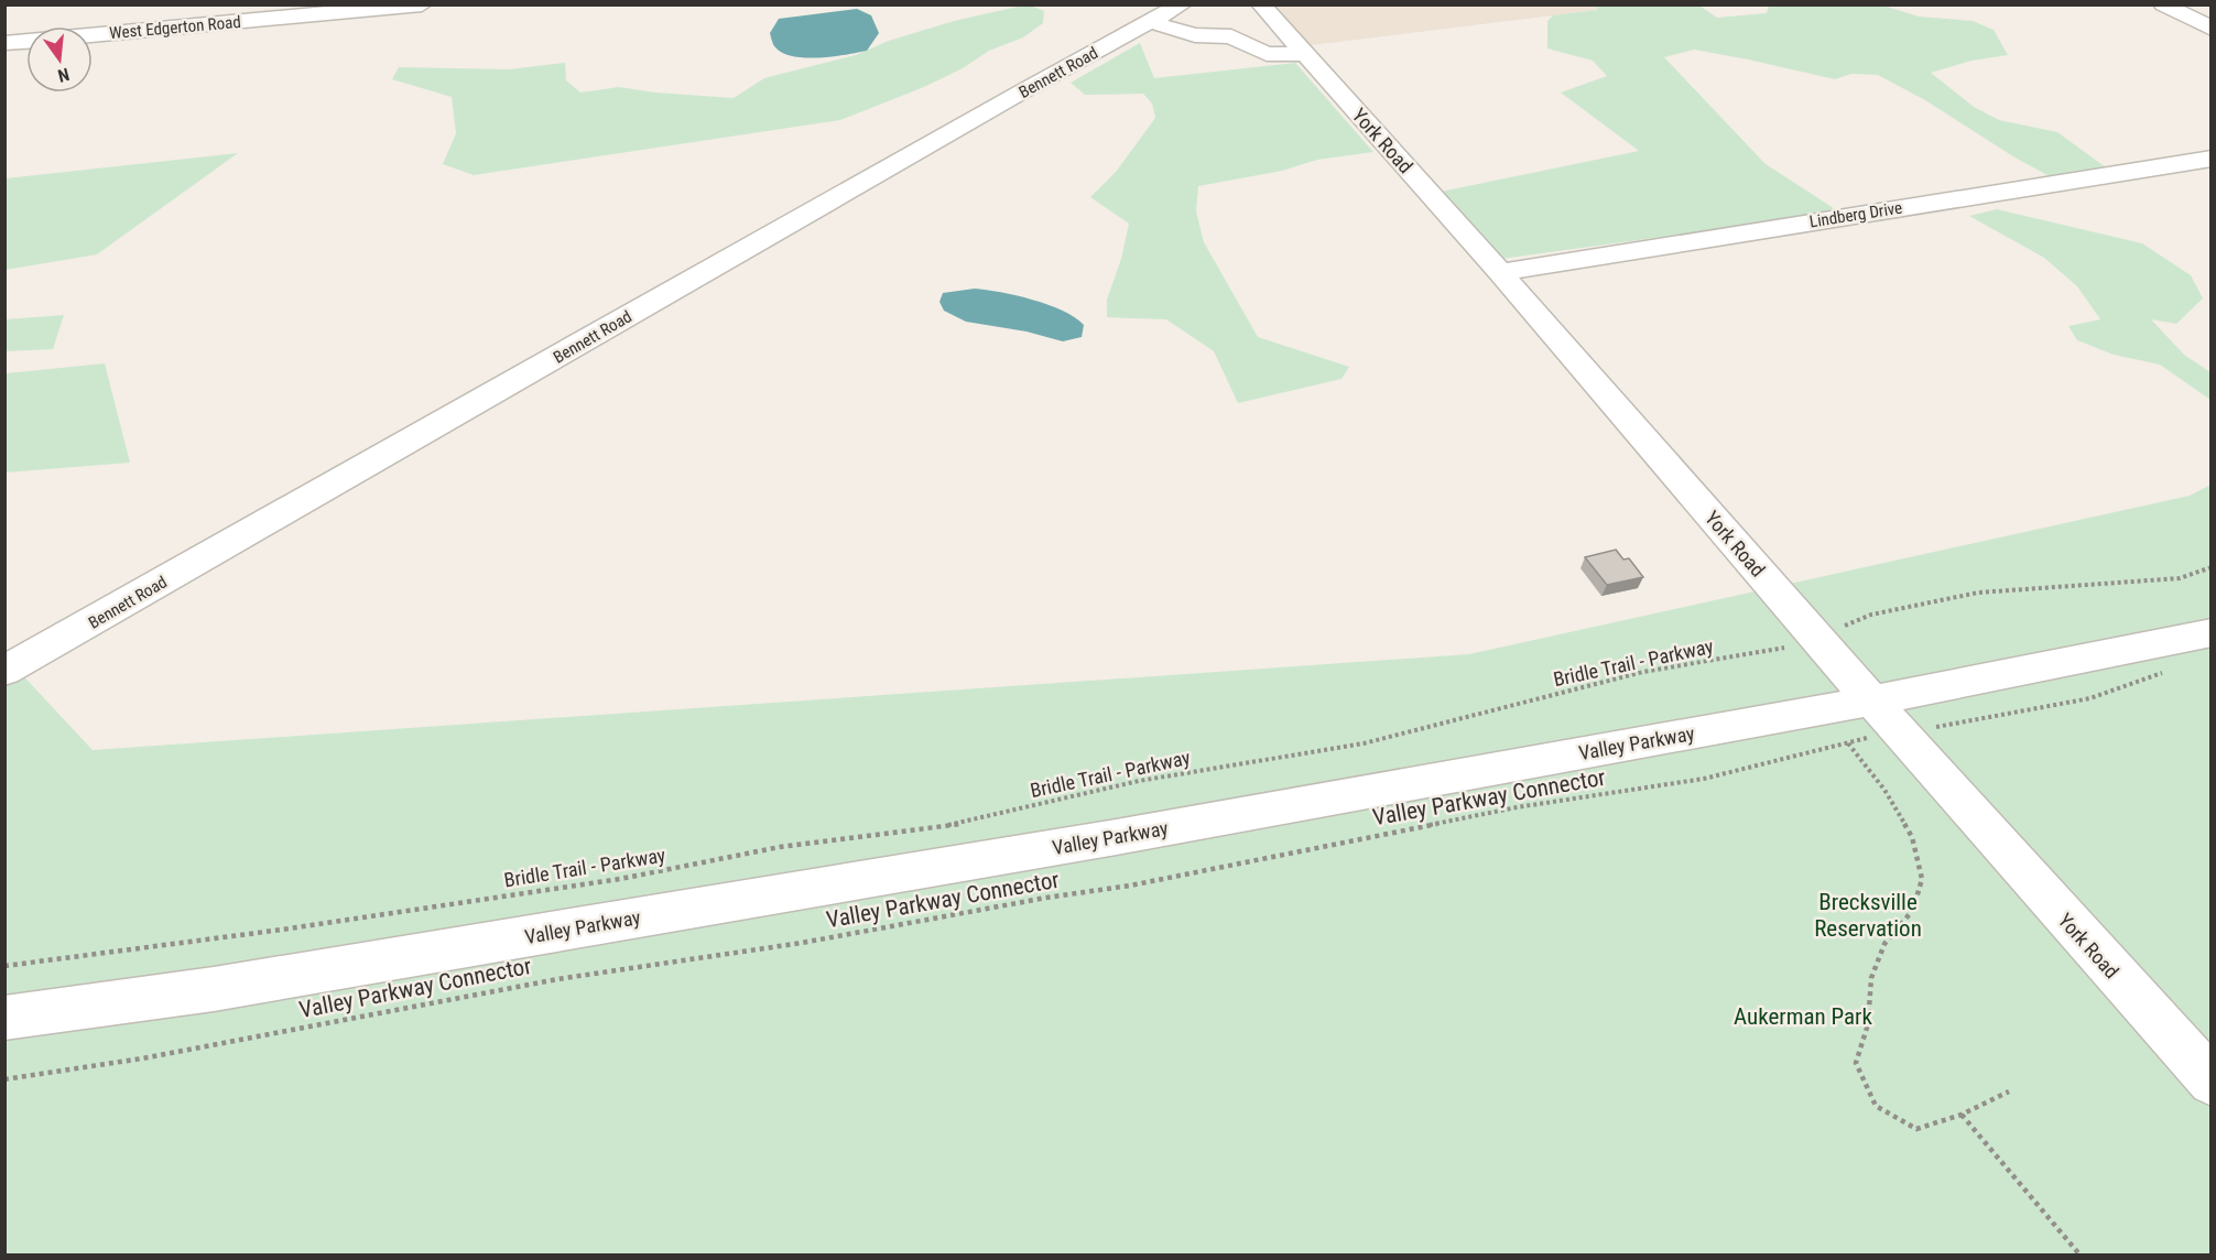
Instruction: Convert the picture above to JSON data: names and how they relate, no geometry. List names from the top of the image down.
{
  "streets": {
    "street": [
      "West Edgerton Road",
      "Bennett Road",
      "York Road",
      "Lindberg Drive",
      "Valley Parkway"
    ],
    "path": ["Bridle Trail - Parkway", "Valley Parkway Connector"]
  },
  "crossings": [
    ["York Road", "Lindberg Drive"],
    ["York Road", "Bridle Trail - Parkway"],
    ["York Road", "Valley Parkway"],
    ["York Road", "Valley Parkway Connector"],
    ["Valley Parkway", "Valley Parkway Connector"]
  ],
  "parks": ["Brecksville Reservation", "Aukerman Park"],
  "north": "bottom"
}
